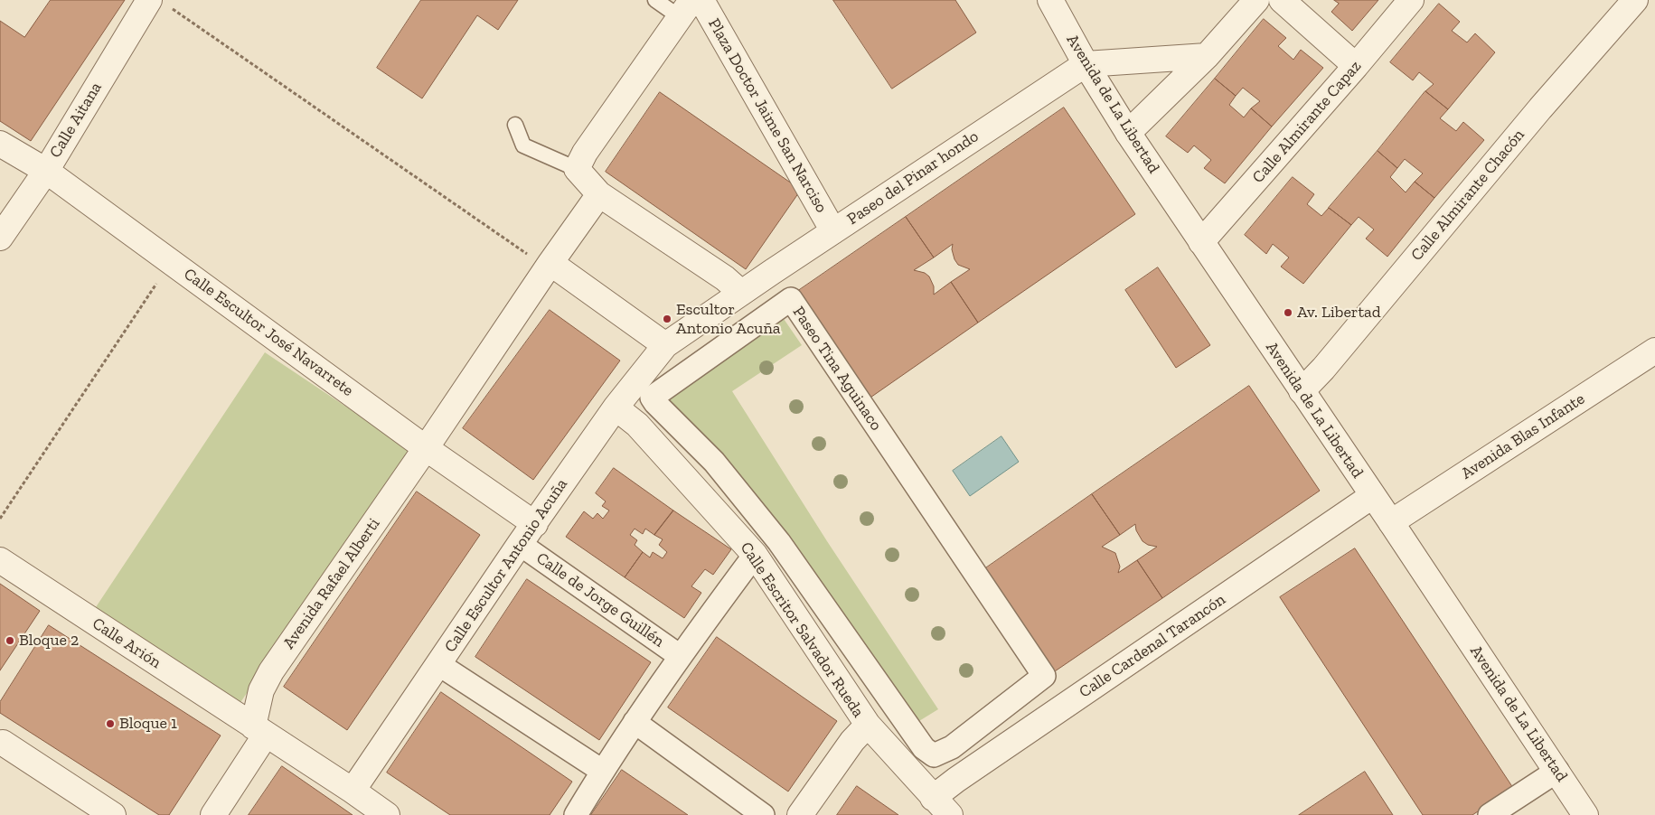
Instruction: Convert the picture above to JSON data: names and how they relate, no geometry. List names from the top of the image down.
{
  "streets": {
    "street": [
      "Avenida de La Libertad",
      "Plaza Doctor Jaime San Narciso",
      "Calle Aitana",
      "Calle Almirante Capaz",
      "Paseo del Pinar hondo",
      "Calle Almirante Chacón",
      "Calle Escultor José Navarrete",
      "Paseo Tina Aguinaco",
      "Avenida Blas Infante",
      "Calle Escultor Antonio Acuña",
      "Avenida Rafael Alberti",
      "Calle de Jorge Guillén",
      "Calle Escritor Salvador Rueda",
      "Calle Arión",
      "Calle Cardenal Tarancón"
    ]
  },
  "crossings": [
    ["Avenida de La Libertad", "Calle Almirante Capaz"],
    ["Avenida de La Libertad", "Paseo del Pinar hondo"],
    ["Avenida de La Libertad", "Calle Almirante Chacón"],
    ["Avenida de La Libertad", "Avenida Blas Infante"],
    ["Avenida de La Libertad", "Calle Cardenal Tarancón"],
    ["Plaza Doctor Jaime San Narciso", "Paseo del Pinar hondo"],
    ["Calle Aitana", "Calle Escultor José Navarrete"],
    ["Paseo del Pinar hondo", "Calle Escultor Antonio Acuña"],
    ["Calle Escultor José Navarrete", "Calle Escultor Antonio Acuña"],
    ["Calle Escultor José Navarrete", "Avenida Rafael Alberti"],
    ["Calle Escultor Antonio Acuña", "Calle de Jorge Guillén"],
    ["Calle Escultor Antonio Acuña", "Calle Escritor Salvador Rueda"],
    ["Calle Escultor Antonio Acuña", "Calle Arión"],
    ["Avenida Rafael Alberti", "Calle Arión"],
    ["Calle Escritor Salvador Rueda", "Calle Cardenal Tarancón"]
  ],
  "places": [
    "Av. Libertad",
    "Escultor Antonio Acuña",
    "Bloque 2",
    "Bloque 1"
  ]
}
